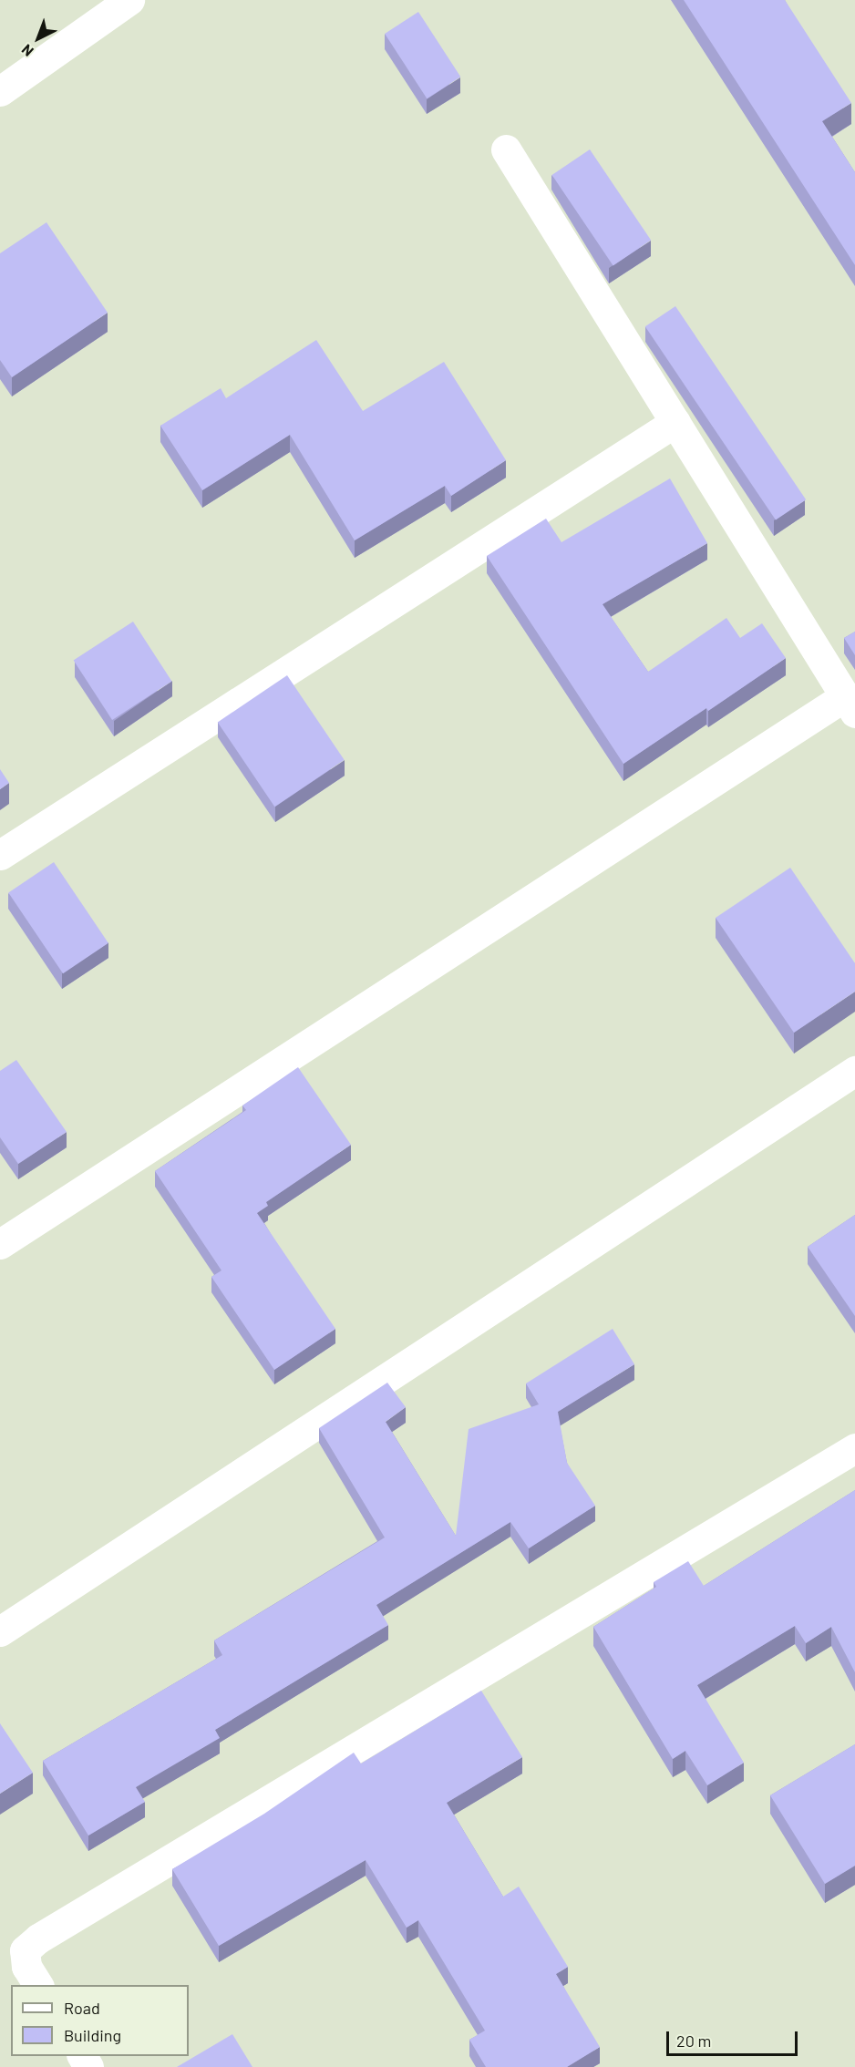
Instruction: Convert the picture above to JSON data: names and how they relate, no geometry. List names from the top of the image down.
{
  "legend": ["Road", "Building"],
  "scale_bar": "20 m",
  "north": "bottom left"
}
